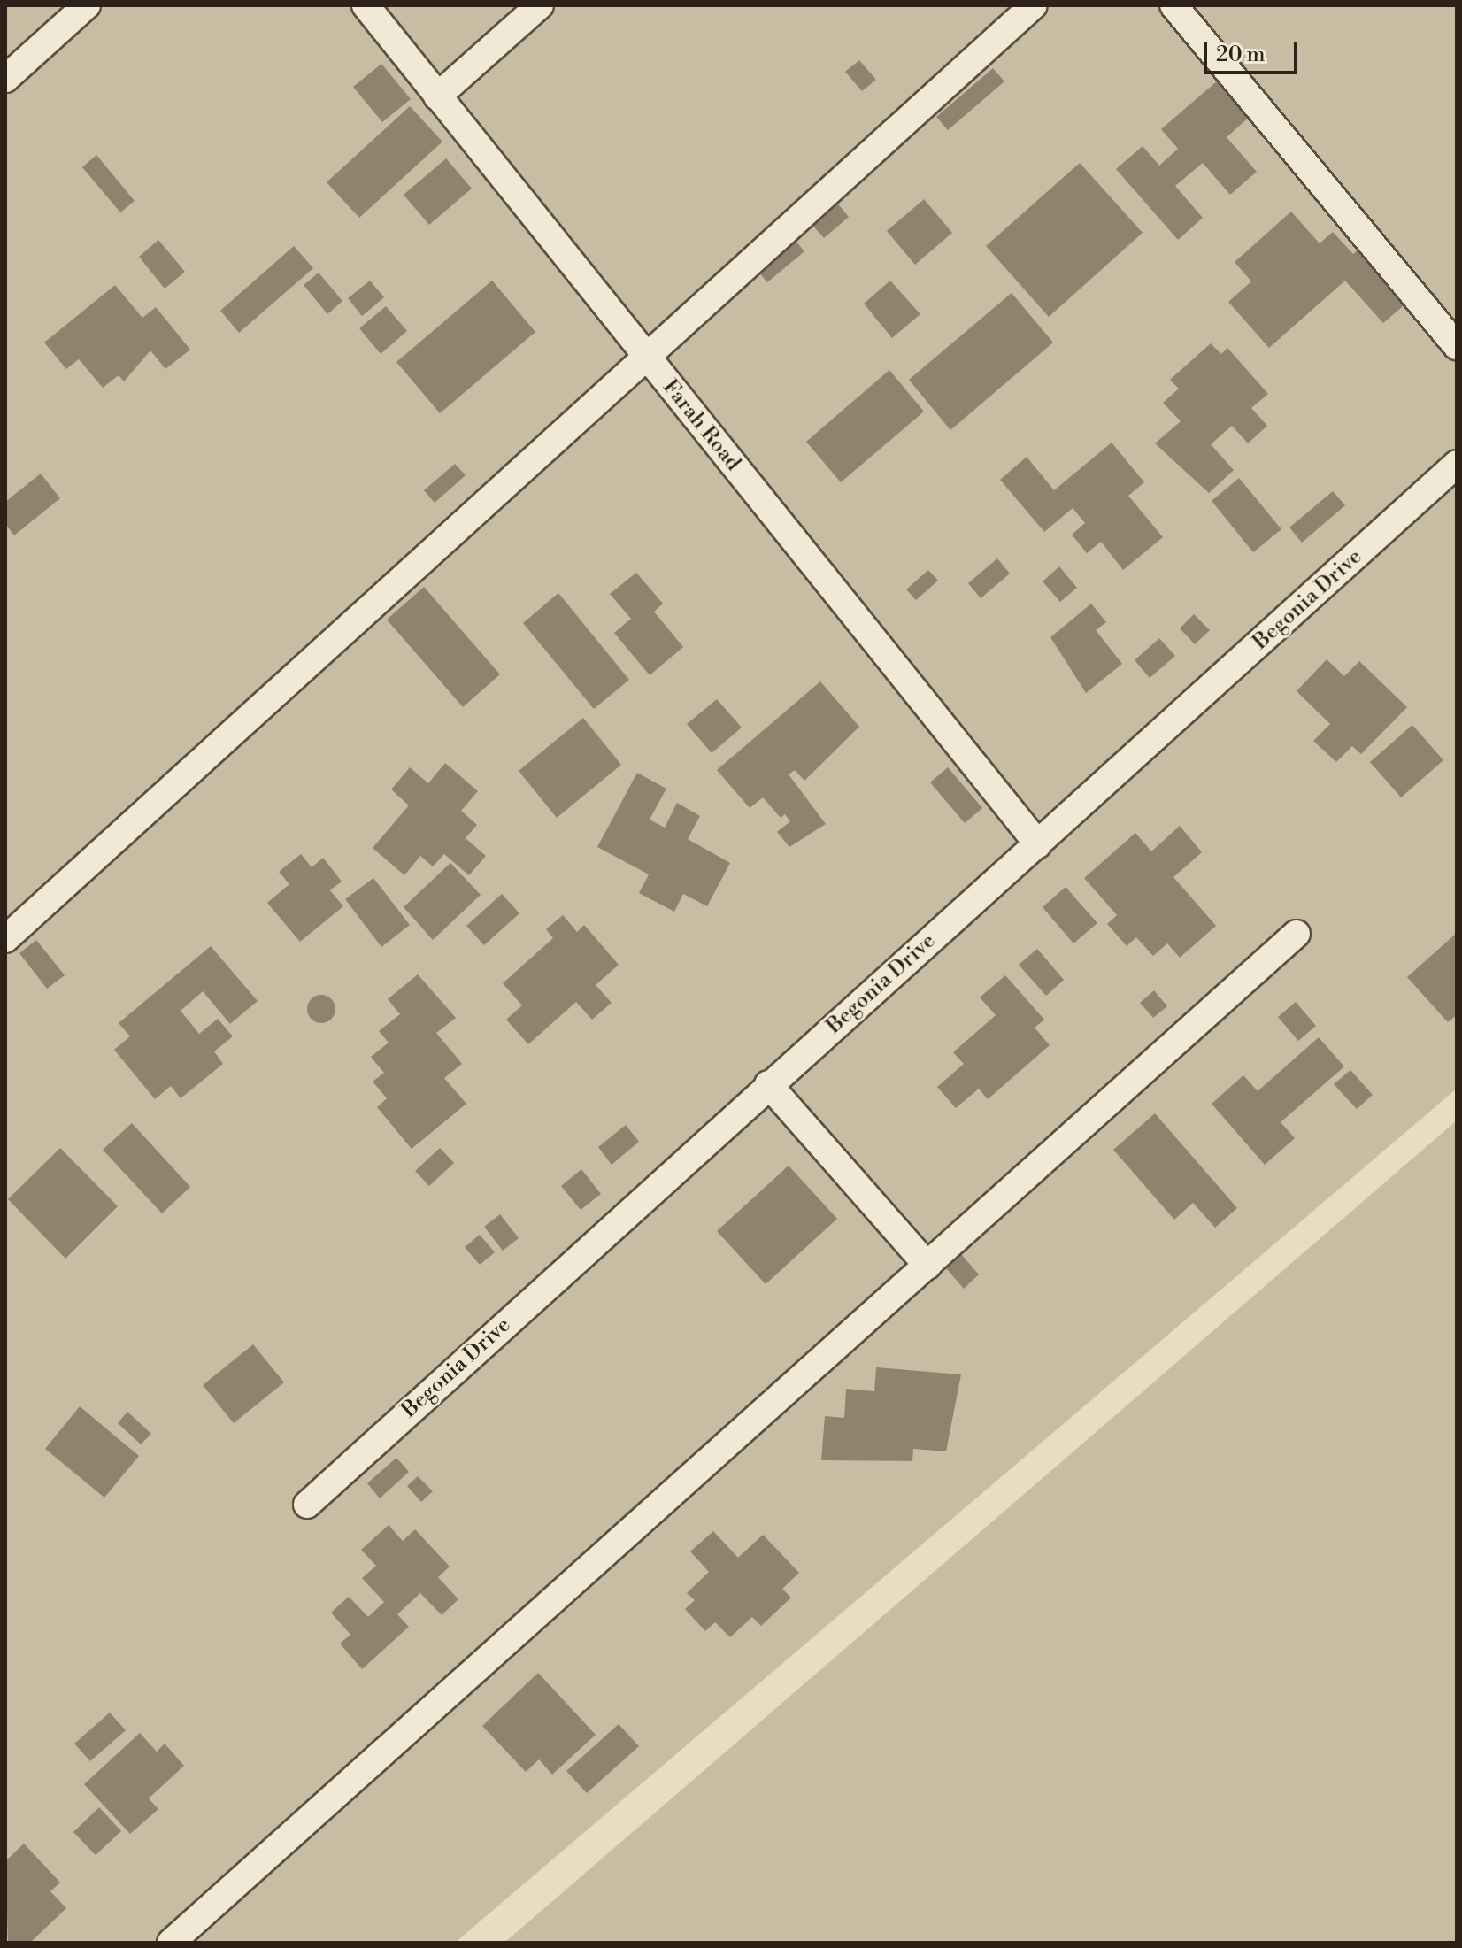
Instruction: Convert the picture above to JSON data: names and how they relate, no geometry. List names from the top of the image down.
{
  "streets": {
    "street": ["Farah Road", "Begonia Drive"]
  },
  "crossings": [
    ["Farah Road", "Begonia Drive"]
  ],
  "scale_bar": "20 m"
}
